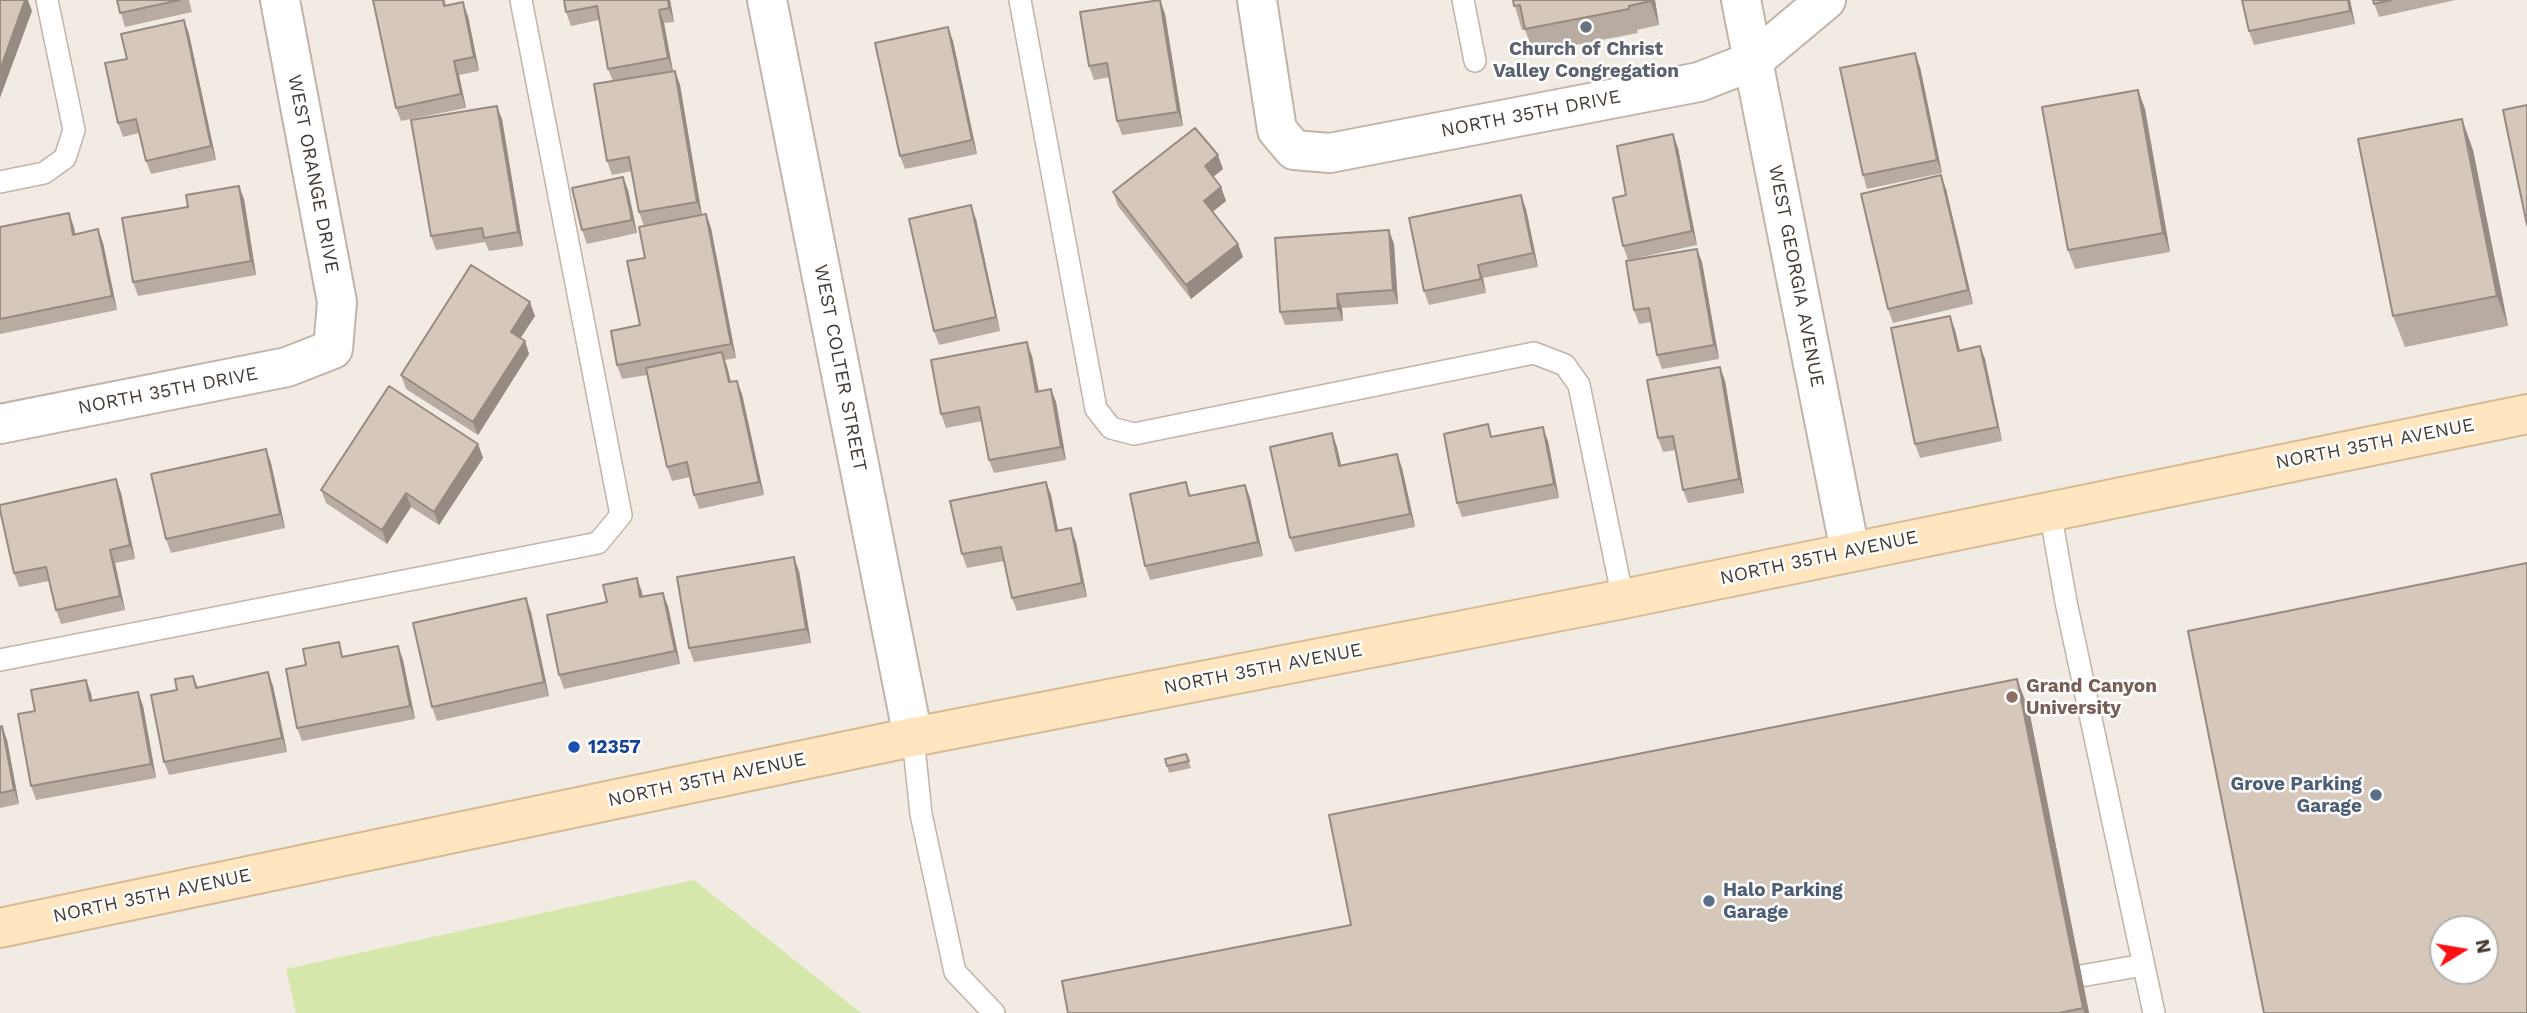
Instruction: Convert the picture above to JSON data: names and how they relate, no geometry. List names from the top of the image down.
{
  "streets": {
    "main road": ["NORTH 35TH AVENUE"],
    "street": [
      "NORTH 35TH DRIVE",
      "WEST ORANGE DRIVE",
      "WEST GEORGIA AVENUE",
      "WEST COLTER STREET"
    ]
  },
  "crossings": [
    ["NORTH 35TH DRIVE", "WEST ORANGE DRIVE"],
    ["NORTH 35TH DRIVE", "WEST GEORGIA AVENUE"],
    ["WEST GEORGIA AVENUE", "NORTH 35TH AVENUE"],
    ["WEST COLTER STREET", "NORTH 35TH AVENUE"]
  ],
  "places": [
    "Church of Christ Valley Congregation",
    "Grand Canyon University",
    "12357",
    "Grove Parking Garage",
    "Halo Parking Garage"
  ],
  "north": "right"
}
